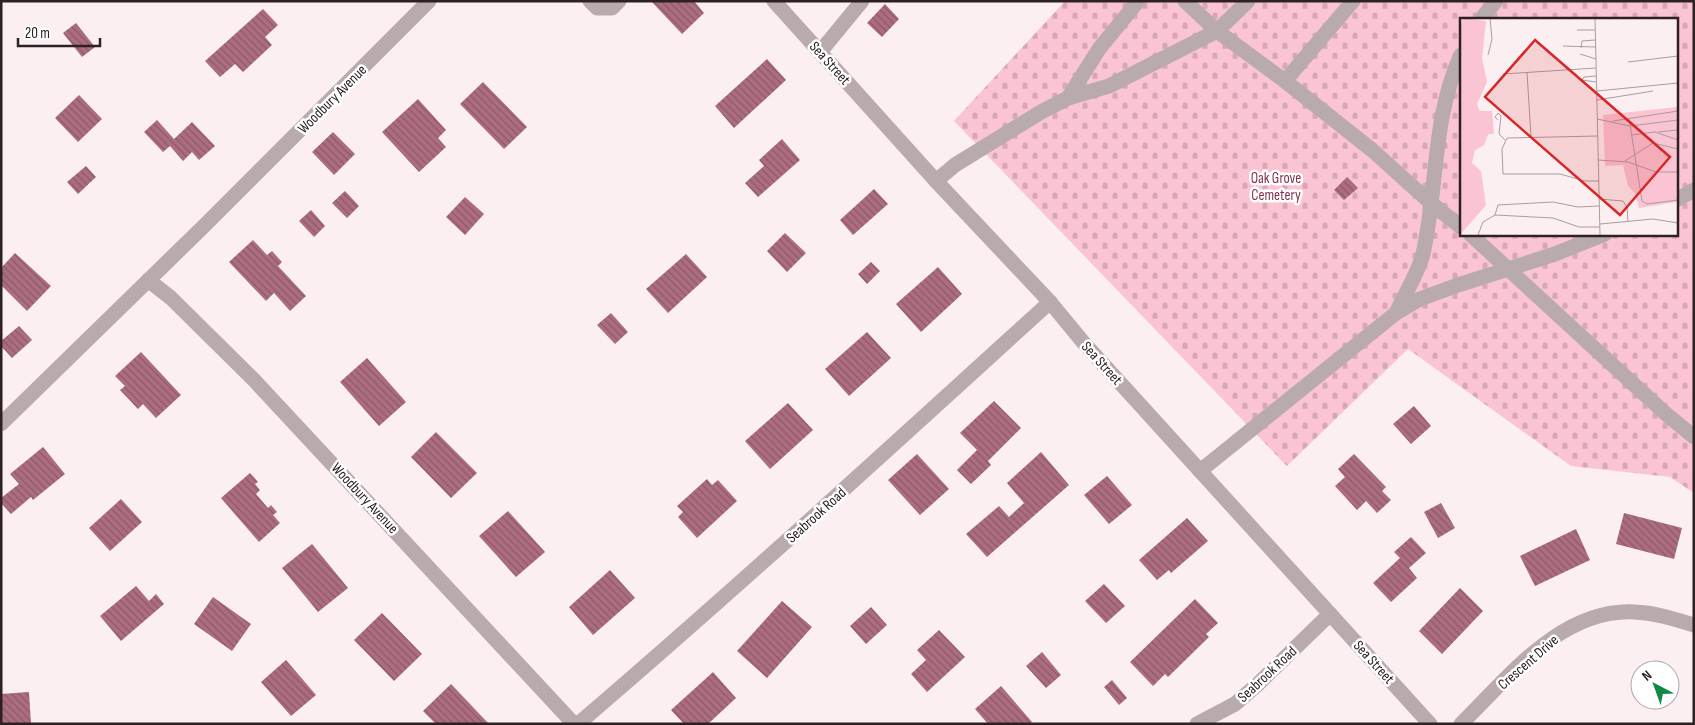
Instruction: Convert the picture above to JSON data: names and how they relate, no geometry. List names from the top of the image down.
{
  "streets": {
    "street": [
      "Sea Street",
      "Woodbury Avenue",
      "Seabrook Road",
      "Crescent Drive"
    ]
  },
  "crossings": [
    ["Sea Street", "Seabrook Road"]
  ],
  "parks": ["Oak Grove Cemetery"],
  "scale_bar": "20 m",
  "north": "top left"
}
